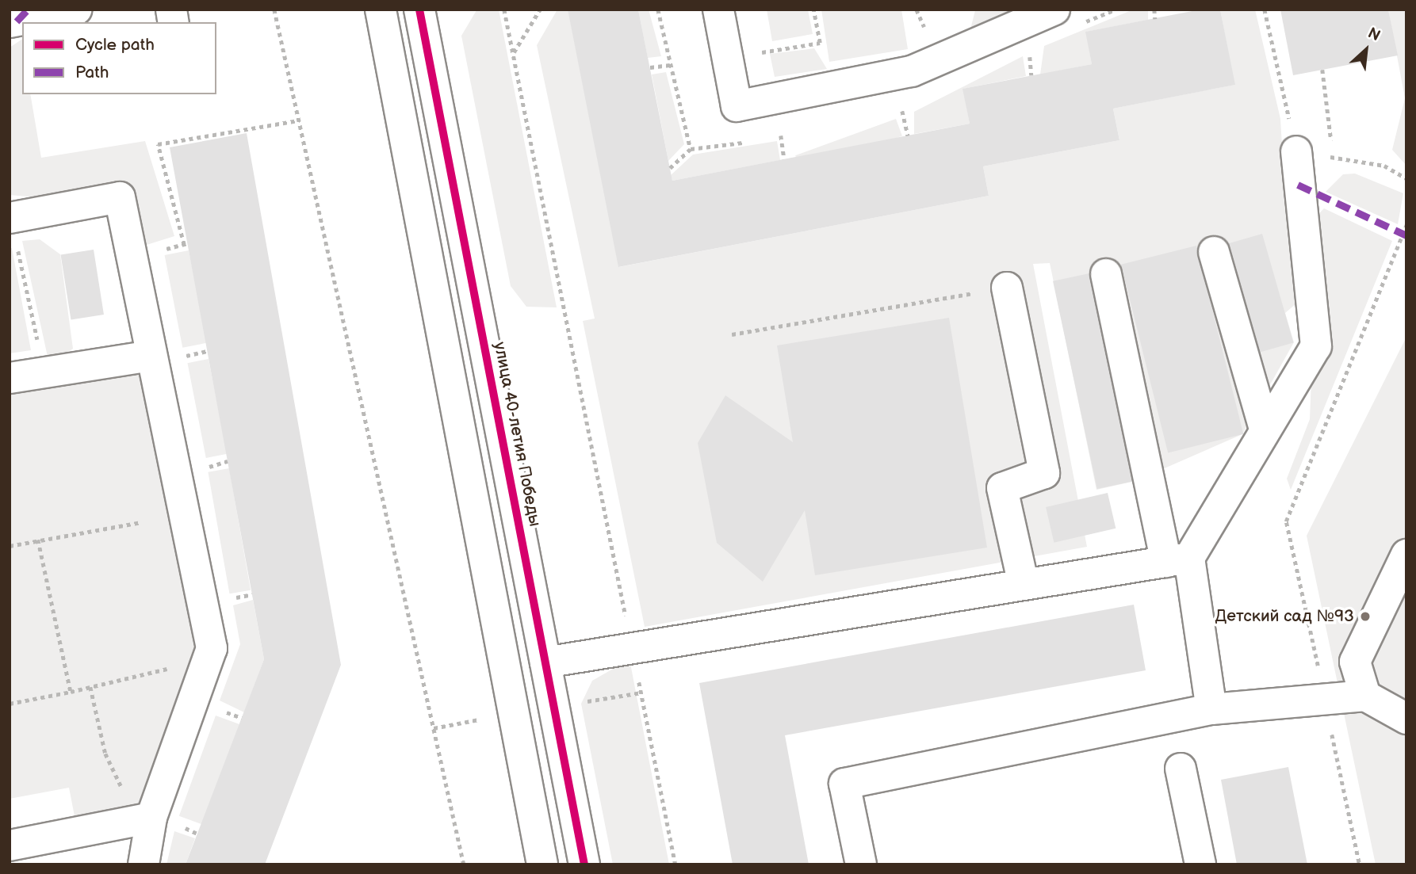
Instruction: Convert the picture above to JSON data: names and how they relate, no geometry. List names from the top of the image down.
{
  "streets": {
    "street": ["улица 40-летия Победы"]
  },
  "places": ["Детский сад №93"],
  "legend": ["Cycle path", "Path"],
  "north": "top right"
}
